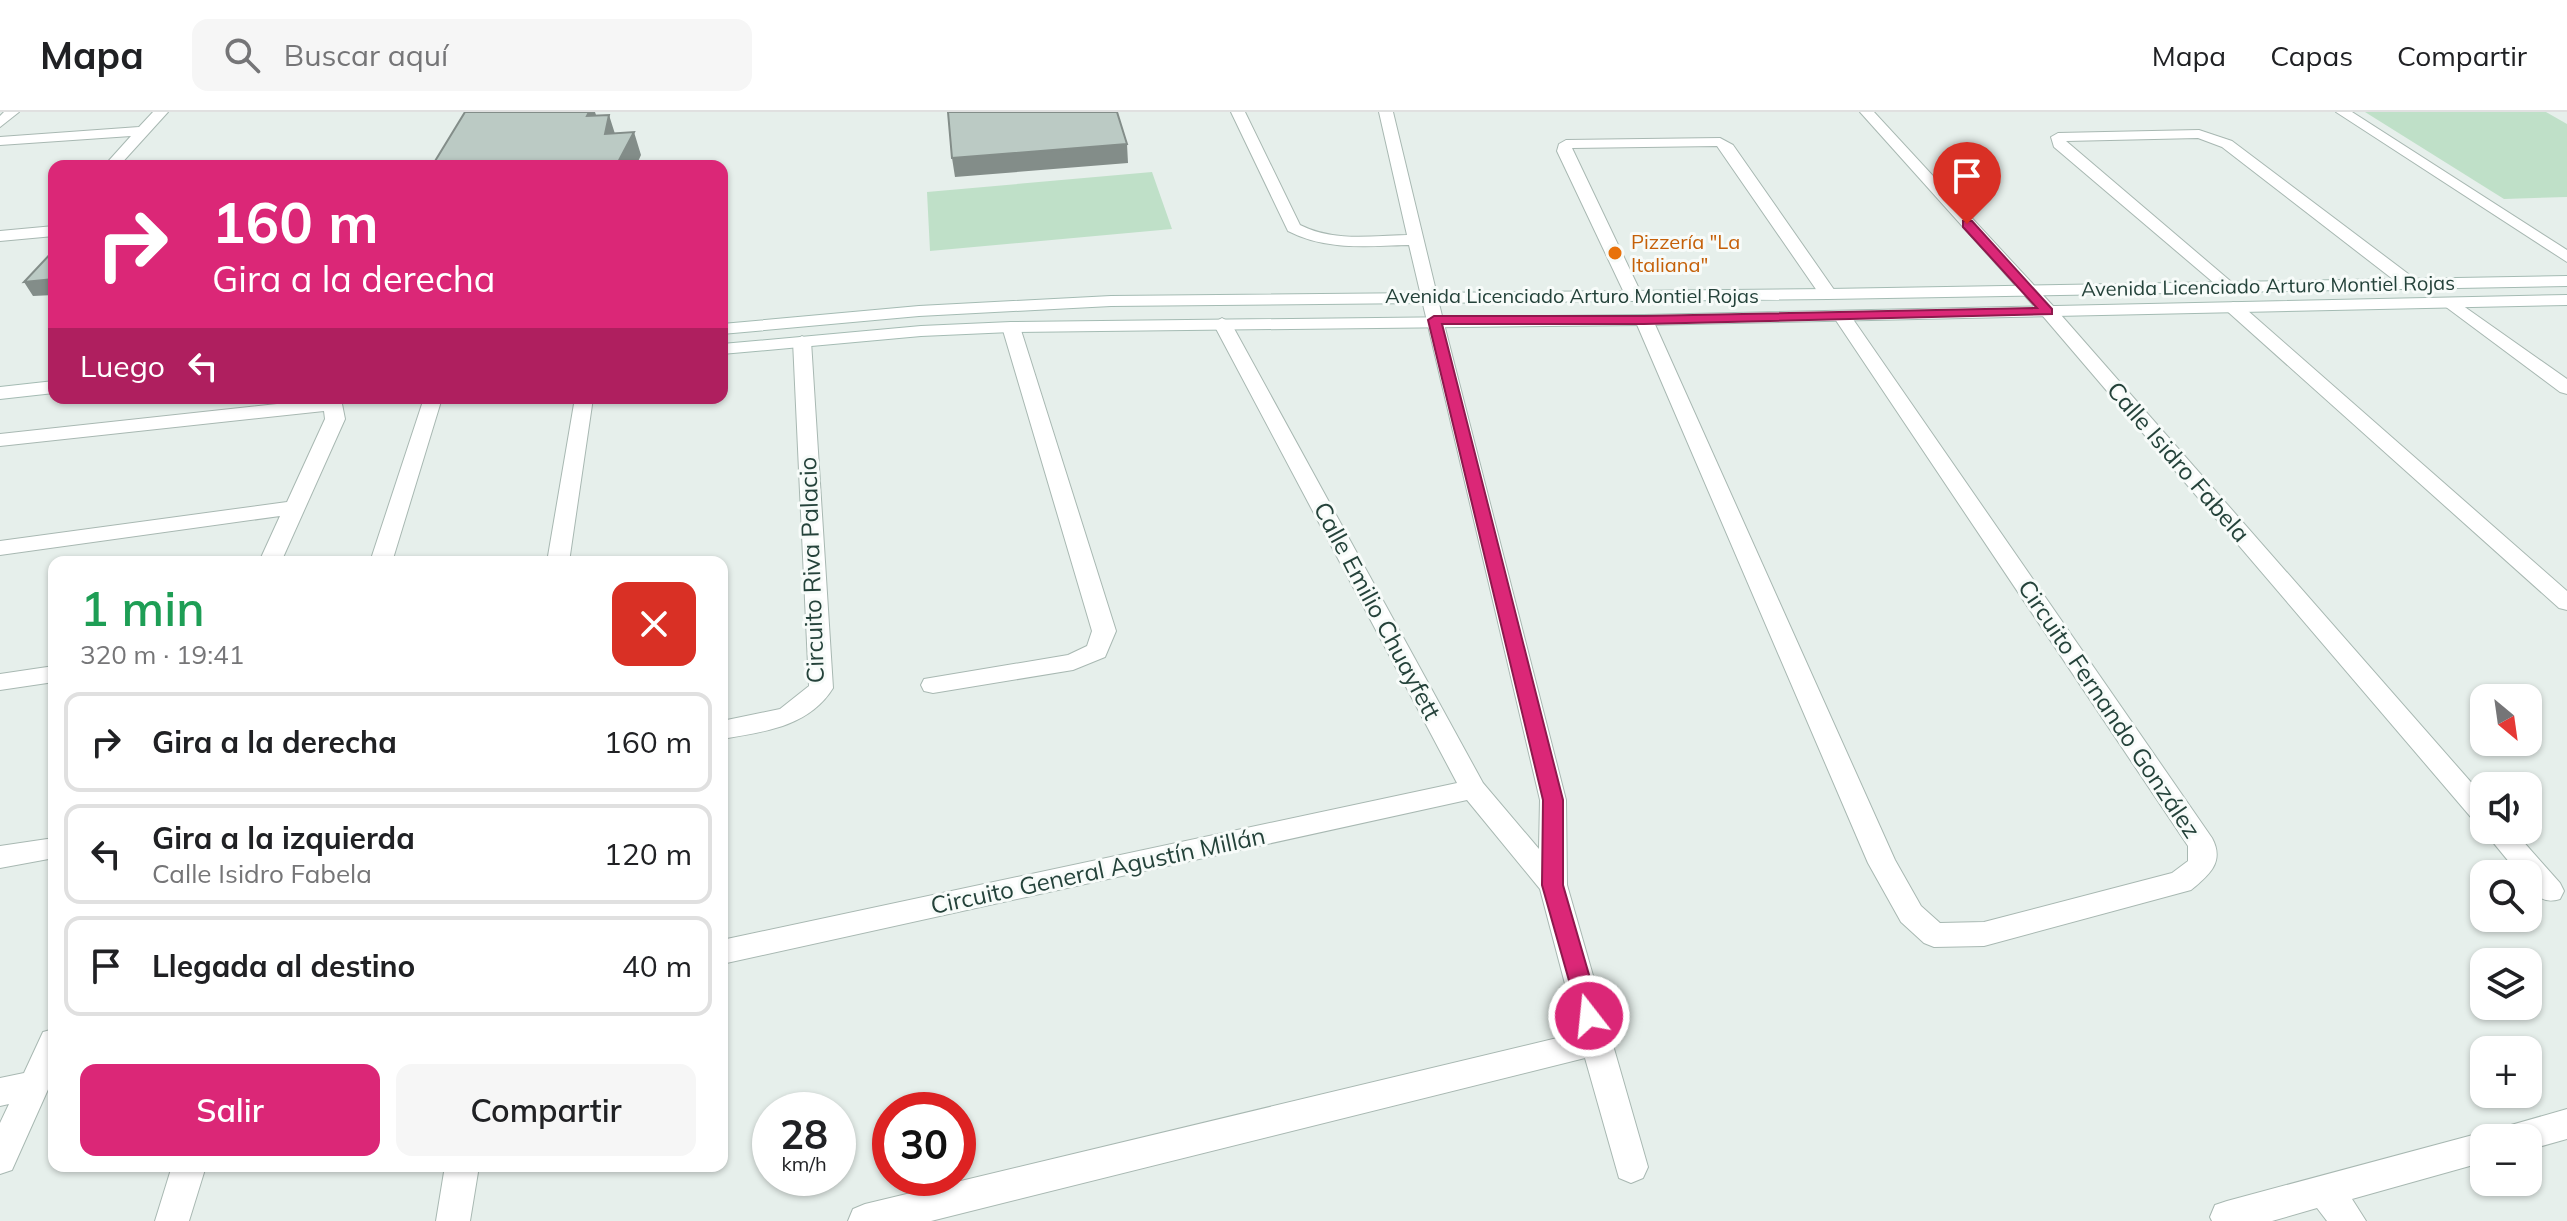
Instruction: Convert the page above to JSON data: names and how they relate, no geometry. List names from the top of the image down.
{
  "streets": {
    "street": [
      "Avenida Licenciado Arturo Montiel Rojas",
      "Calle Isidro Fabela",
      "Circuito Riva Palacio",
      "Calle Emilio Chuayfett",
      "Circuito Fernando González",
      "Circuito General Agustín Millán"
    ]
  },
  "crossings": [
    ["Avenida Licenciado Arturo Montiel Rojas", "Calle Isidro Fabela"],
    ["Avenida Licenciado Arturo Montiel Rojas", "Circuito Riva Palacio"],
    ["Avenida Licenciado Arturo Montiel Rojas", "Calle Emilio Chuayfett"],
    ["Avenida Licenciado Arturo Montiel Rojas", "Circuito Fernando González"],
    ["Calle Emilio Chuayfett", "Circuito General Agustín Millán"]
  ],
  "places": ["Pizzería \"La Italiana\""],
  "north": "bottom right",
  "page": {
    "header": "Mapa",
    "search": "Buscar aquí",
    "nav": ["Mapa", "Capas", "Compartir"],
    "turn": ["160 m", "Gira a la derecha"],
    "then": "Luego",
    "heading": ["1 min", "320 m · 19:41"],
    "map_buttons": ["+", "−"],
    "list": [
      {
        "name": "Gira a la derecha",
        "value": "160 m"
      },
      {
        "name": "Gira a la izquierda",
        "note": "Calle Isidro Fabela",
        "value": "120 m"
      },
      {
        "name": "Llegada al destino",
        "value": "40 m"
      }
    ],
    "buttons": ["Salir", "Compartir"],
    "speed": "28 km/h",
    "limit": "30"
  }
}
